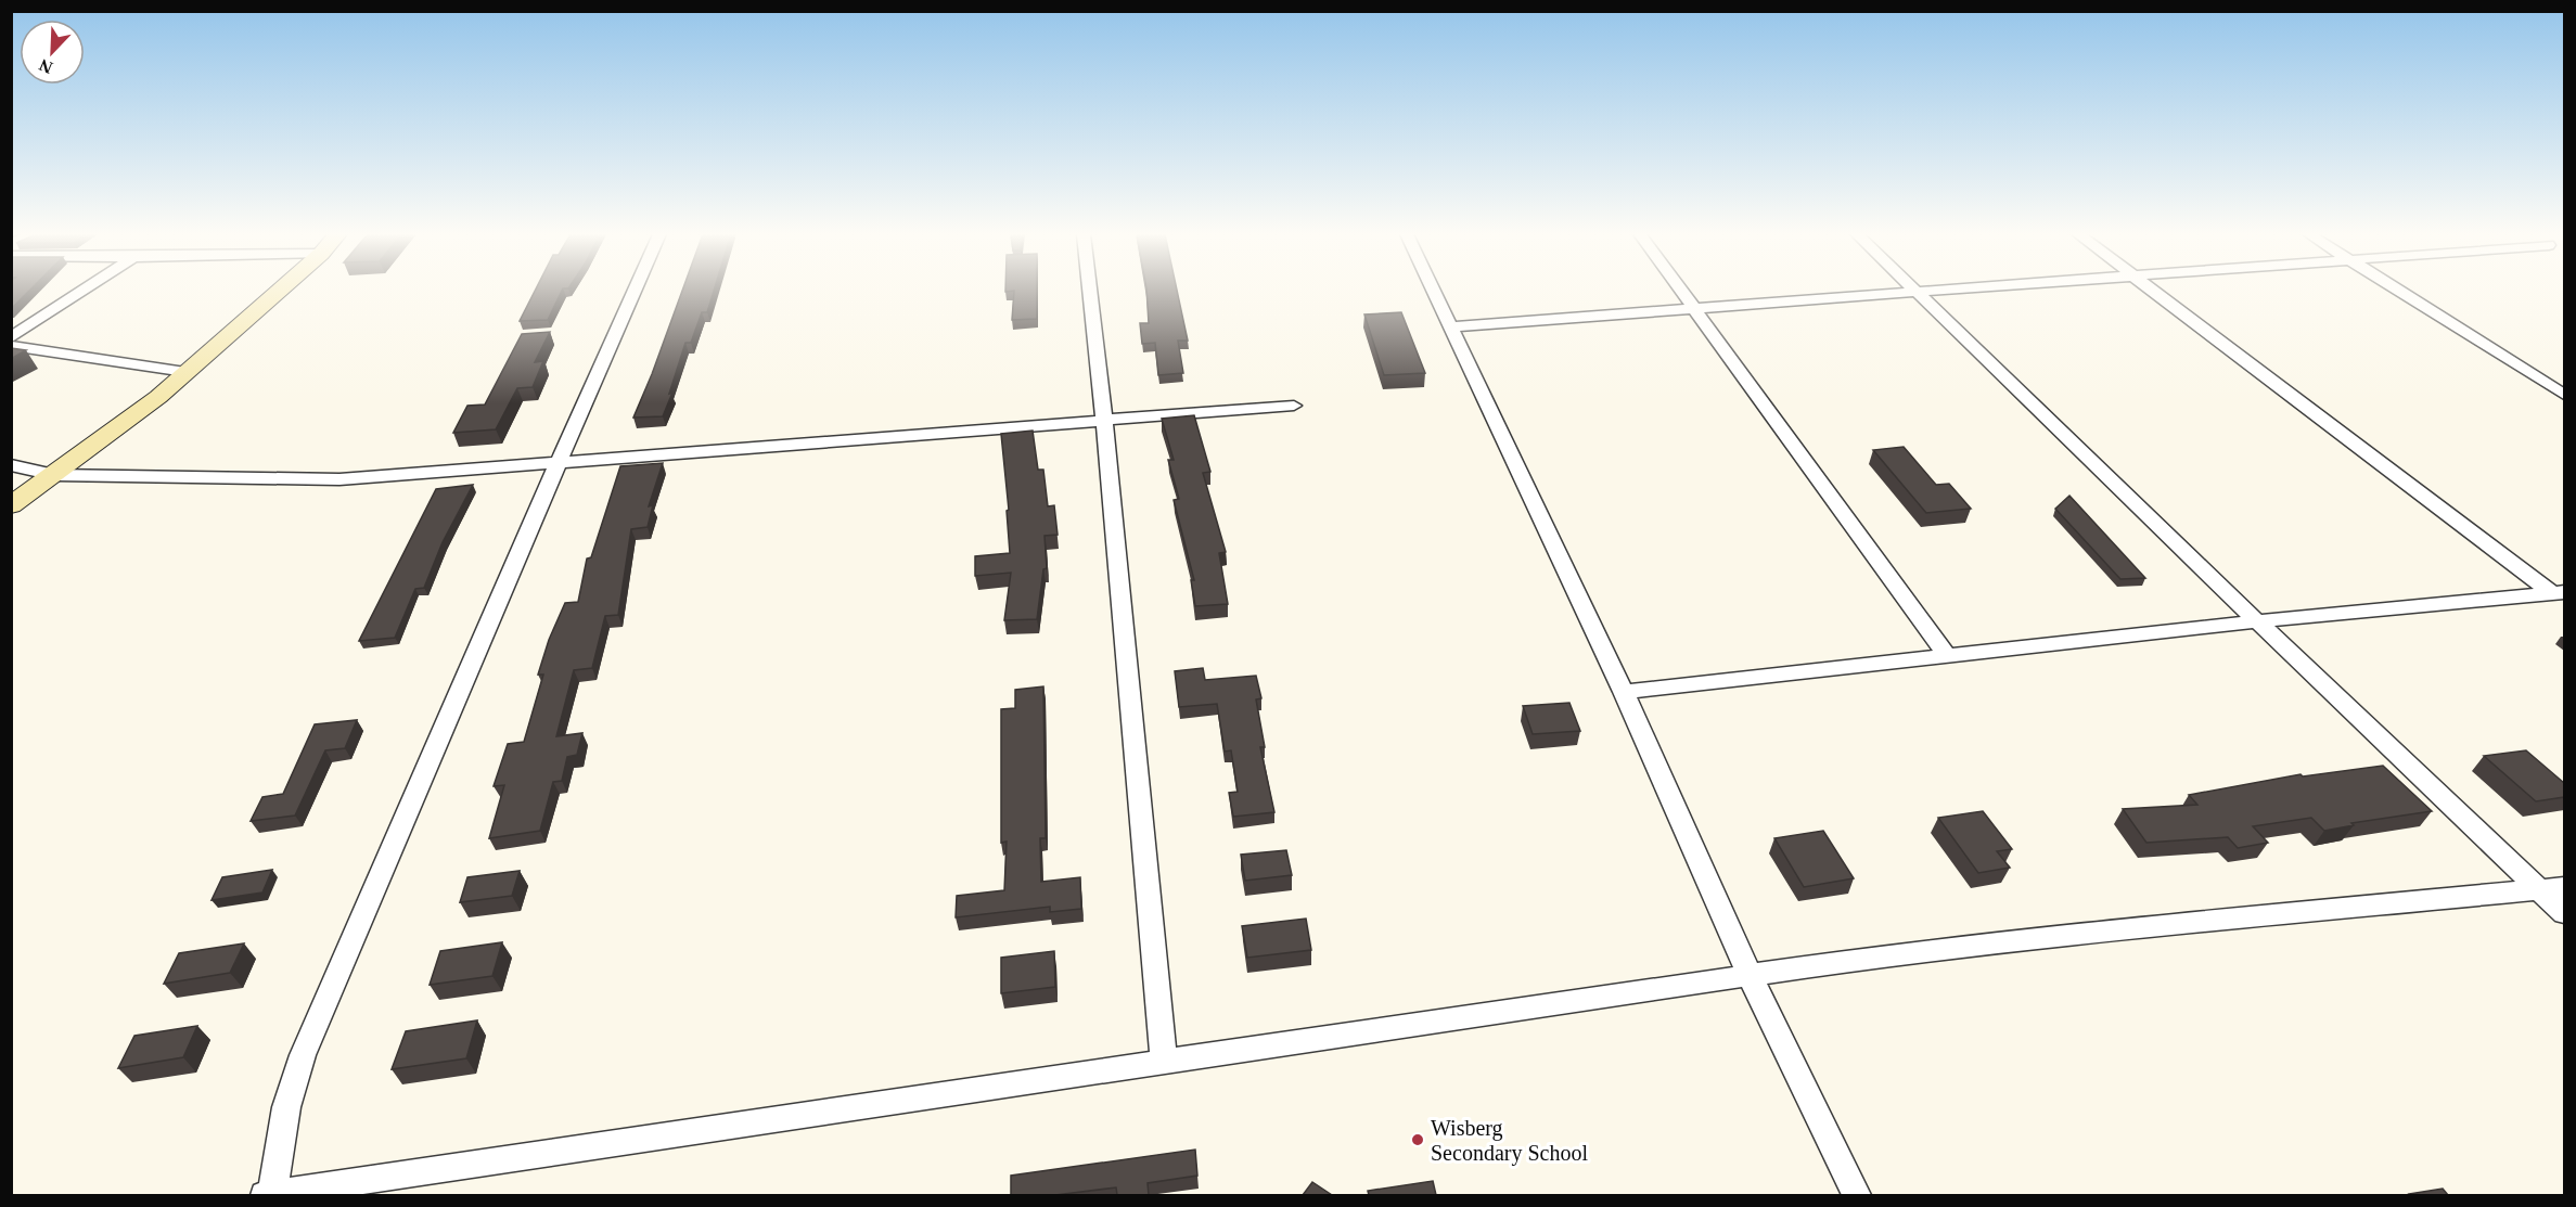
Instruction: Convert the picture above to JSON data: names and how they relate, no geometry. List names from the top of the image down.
{
  "places": ["Wisberg Secondary School"],
  "north": "bottom left"
}
